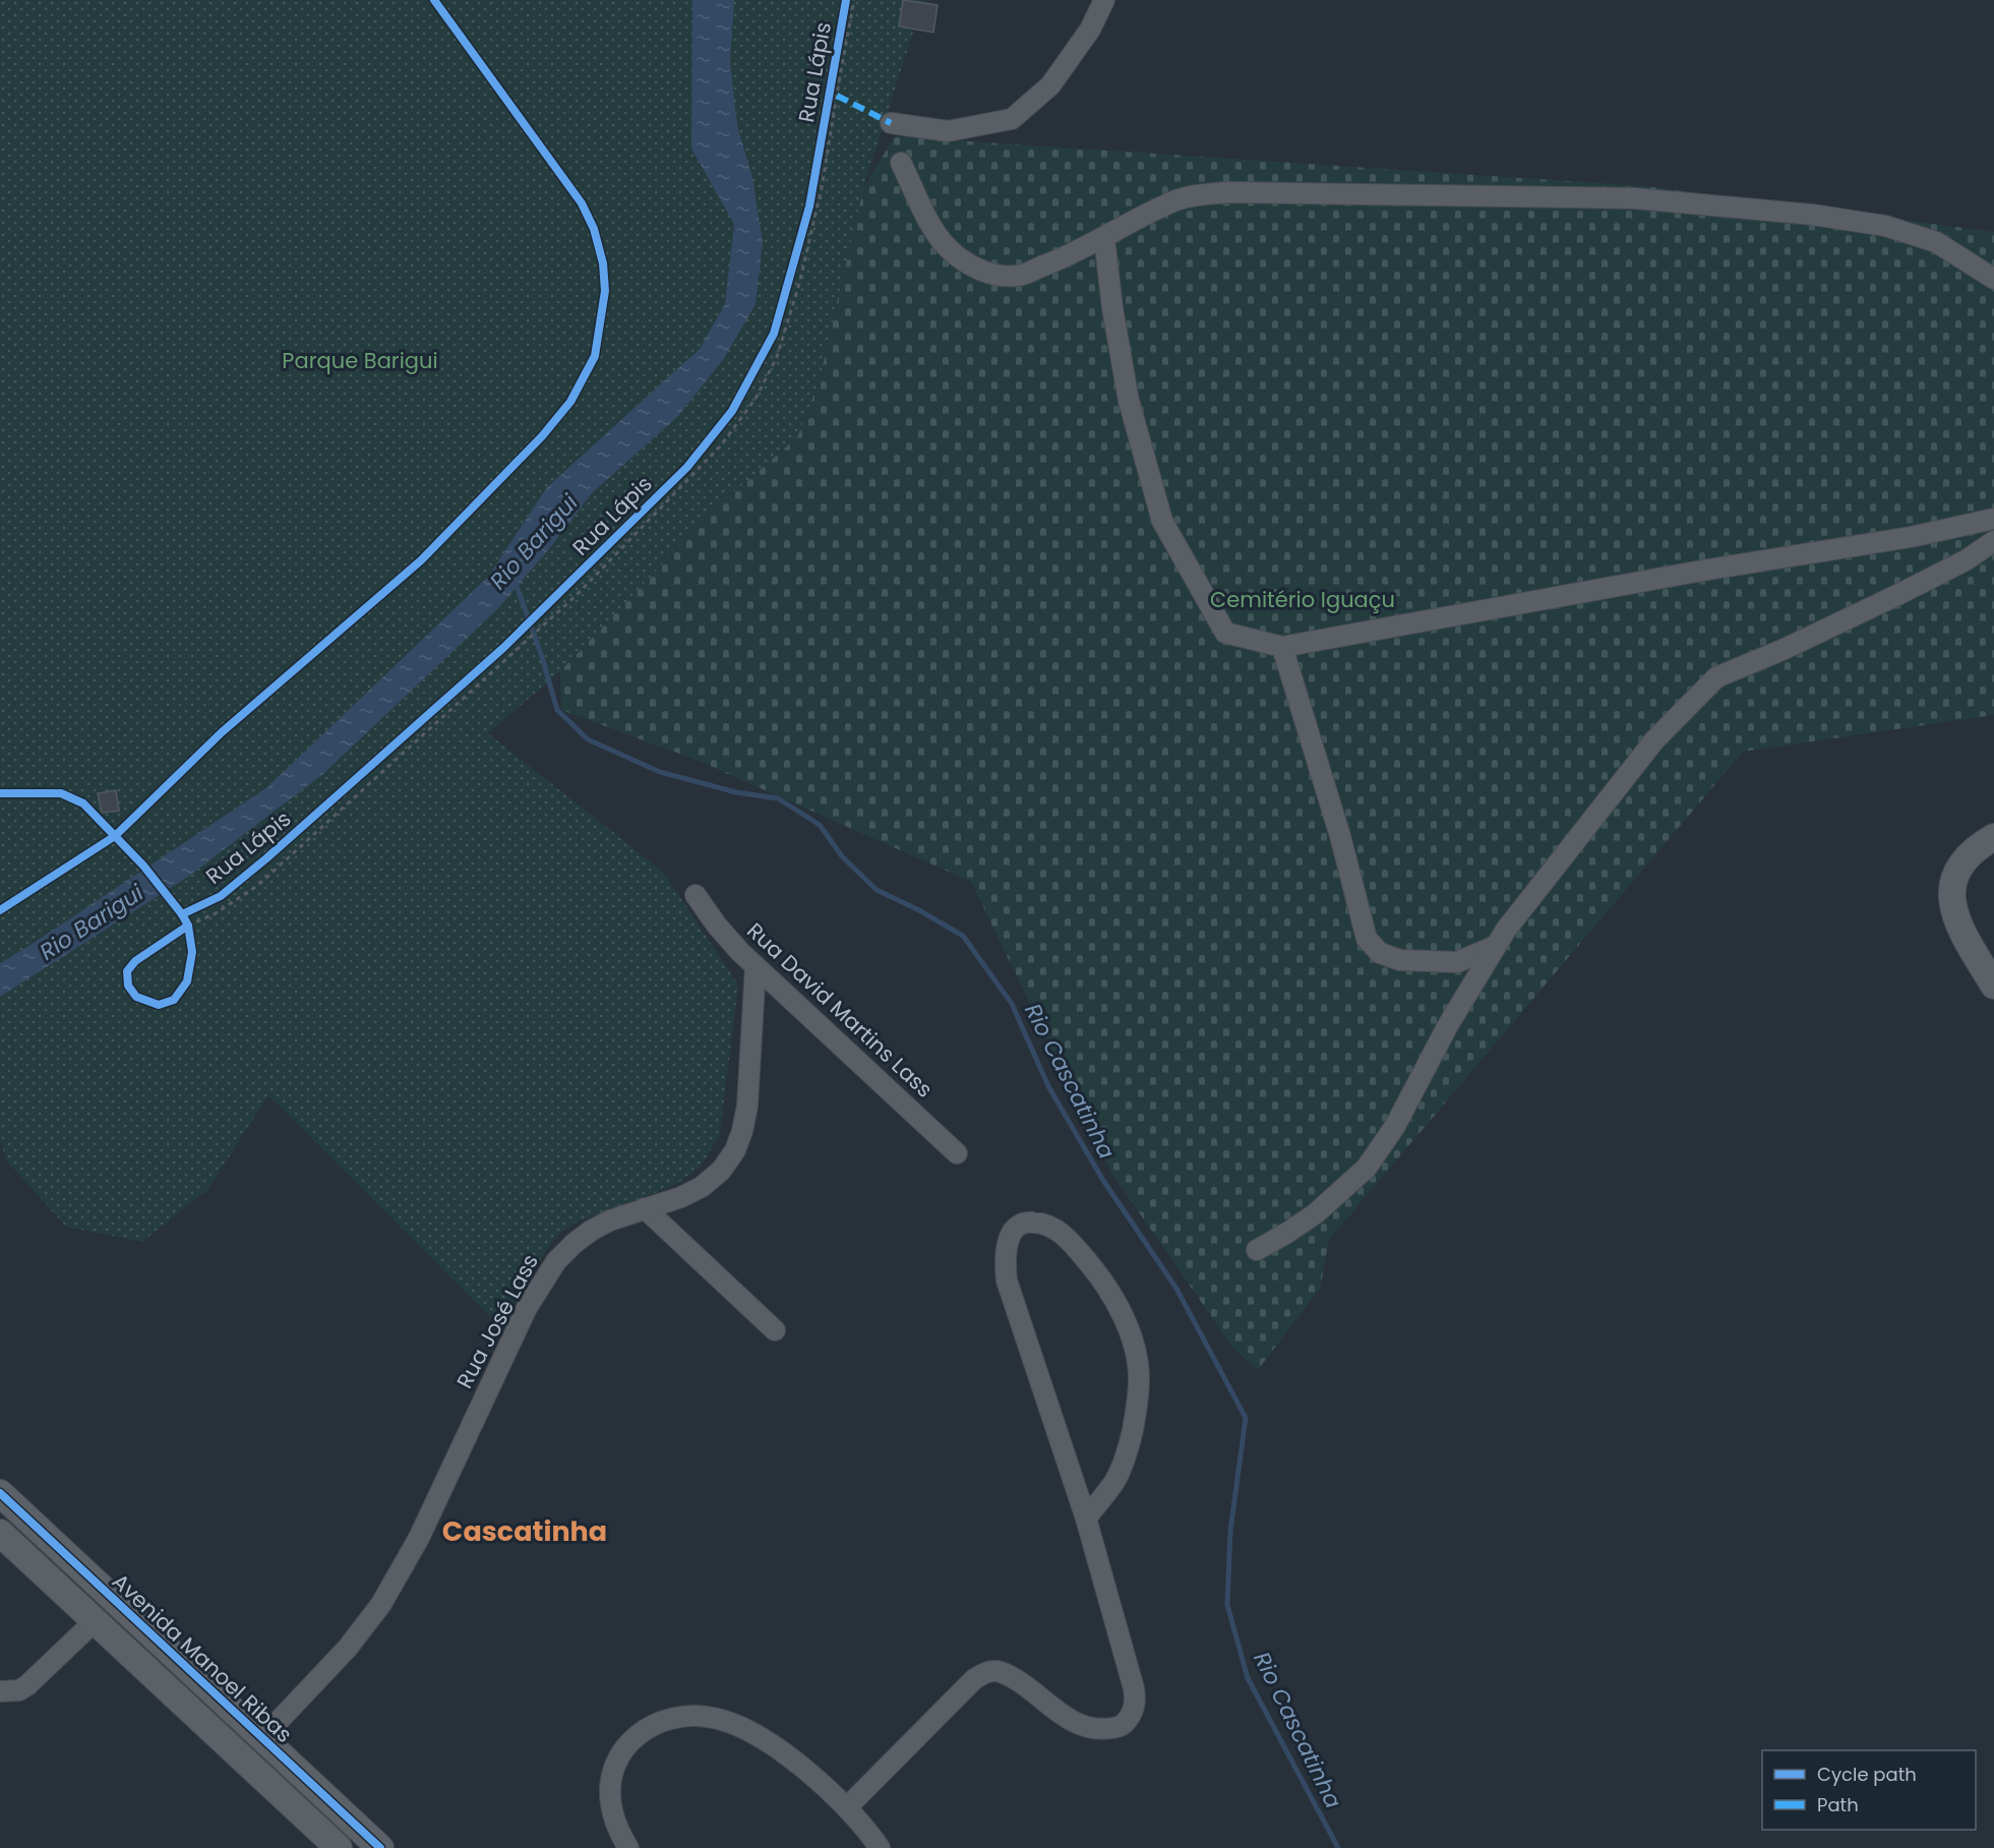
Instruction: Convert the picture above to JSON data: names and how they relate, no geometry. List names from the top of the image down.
{
  "streets": {
    "main road": ["Avenida Manoel Ribas"],
    "street": ["Rua David Martins Lass", "Rua José Lass"],
    "cycle path": ["Rua Lápis"]
  },
  "crossings": [
    ["Rua David Martins Lass", "Rua José Lass"],
    ["Rua José Lass", "Avenida Manoel Ribas"]
  ],
  "districts": ["Cascatinha"],
  "water": ["Rio Barigui", "Rio Cascatinha"],
  "parks": ["Parque Barigui", "Cemitério Iguaçu"],
  "legend": ["Cycle path", "Path"]
}
